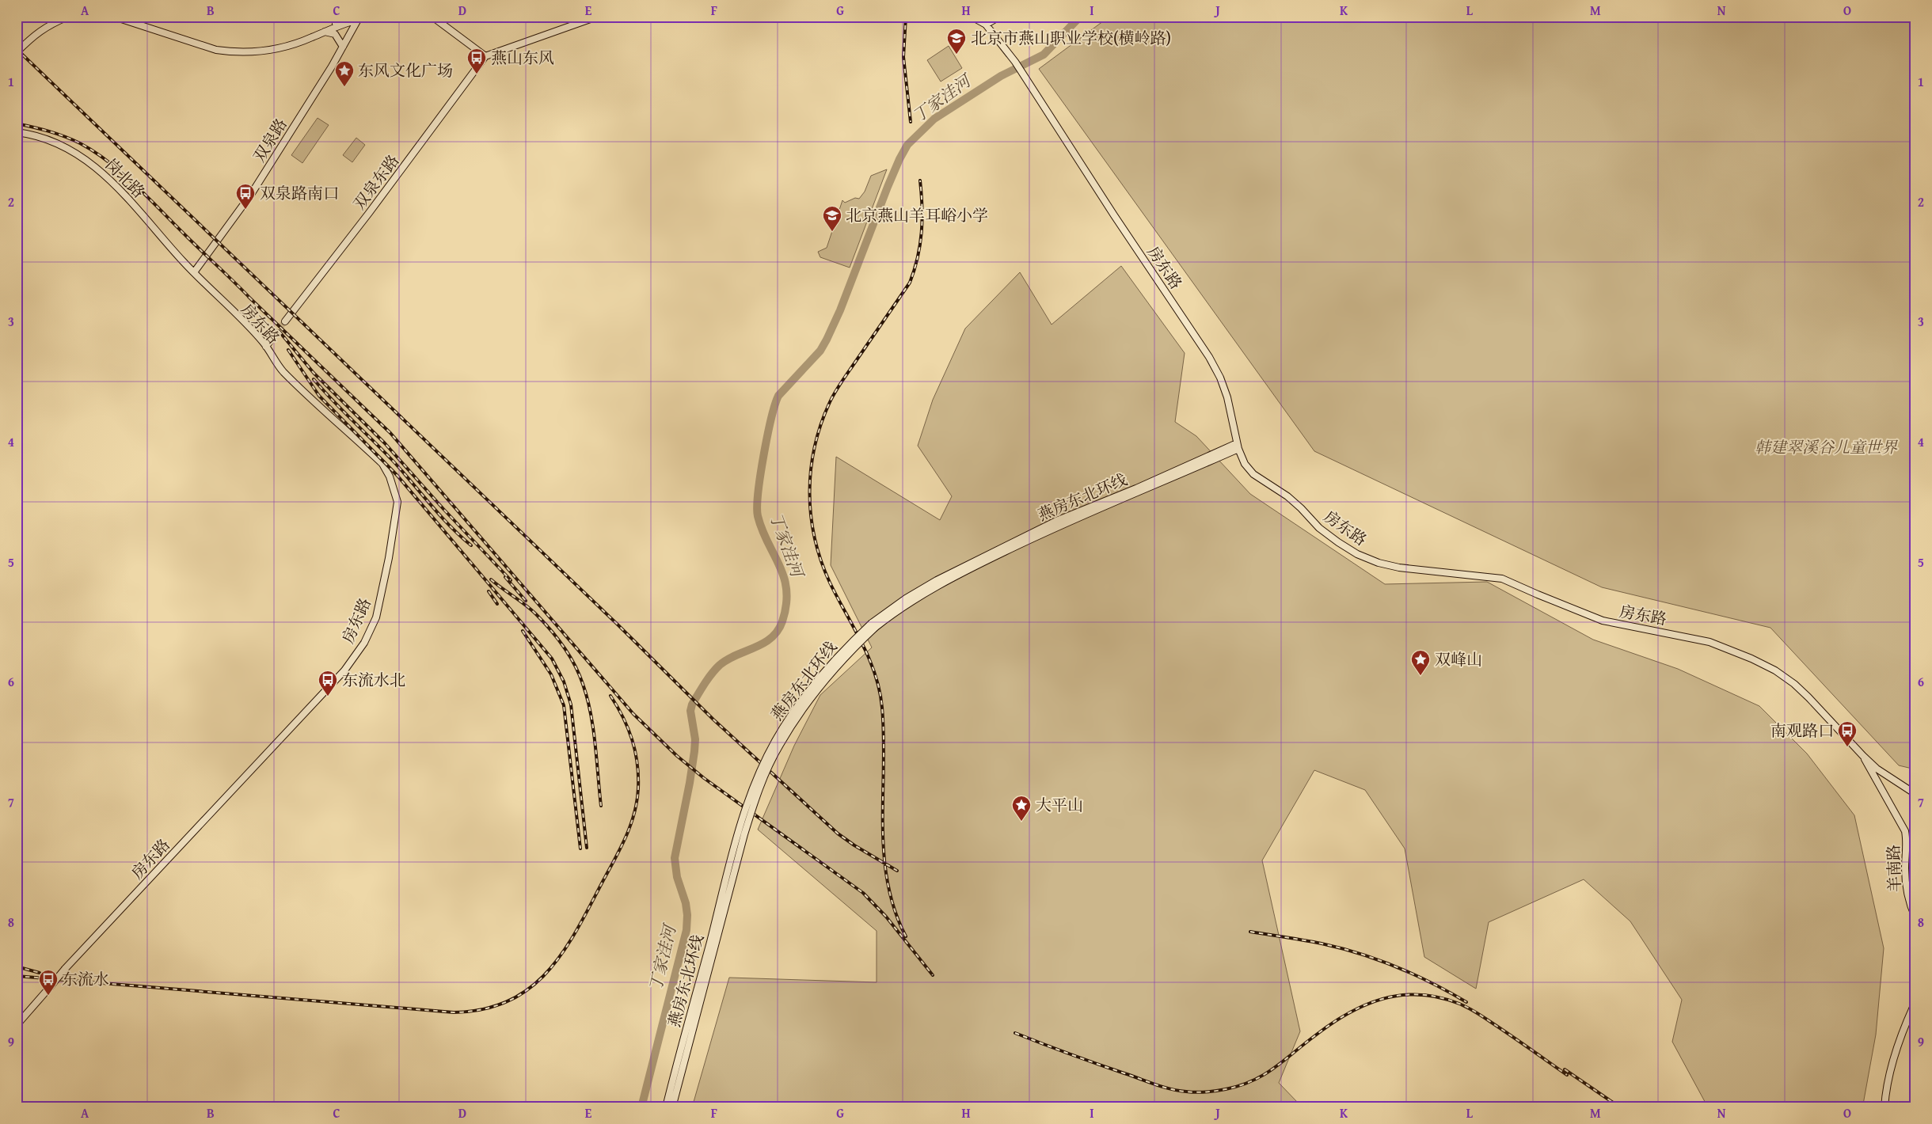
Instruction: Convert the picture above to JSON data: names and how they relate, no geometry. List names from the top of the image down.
{
  "streets": {
    "main road": [
      "双泉路",
      "岗北路",
      "双泉东路",
      "房东路",
      "燕房东北环线",
      "羊南路"
    ]
  },
  "crossings": [
    ["双泉路", "岗北路"],
    ["双泉路", "房东路"],
    ["岗北路", "房东路"],
    ["房东路", "燕房东北环线"],
    ["房东路", "羊南路"]
  ],
  "water": ["丁家洼河"],
  "parks": ["韩建翠溪谷儿童世界"],
  "places": {
    "school or university": ["北京市燕山职业学校(横岭路)", "北京燕山羊耳峪小学"],
    "bus stop": [
      "燕山东风",
      "双泉路南口",
      "东流水北",
      "南观路口",
      "东流水"
    ],
    "place": ["东风文化广场", "双峰山", "大平山"]
  },
  "grid": {
    "columns": [
      "A",
      "B",
      "C",
      "D",
      "E",
      "F",
      "G",
      "H",
      "I",
      "J",
      "K",
      "L",
      "M",
      "N",
      "O"
    ],
    "rows": [
      "1",
      "2",
      "3",
      "4",
      "5",
      "6",
      "7",
      "8",
      "9"
    ]
  }
}
